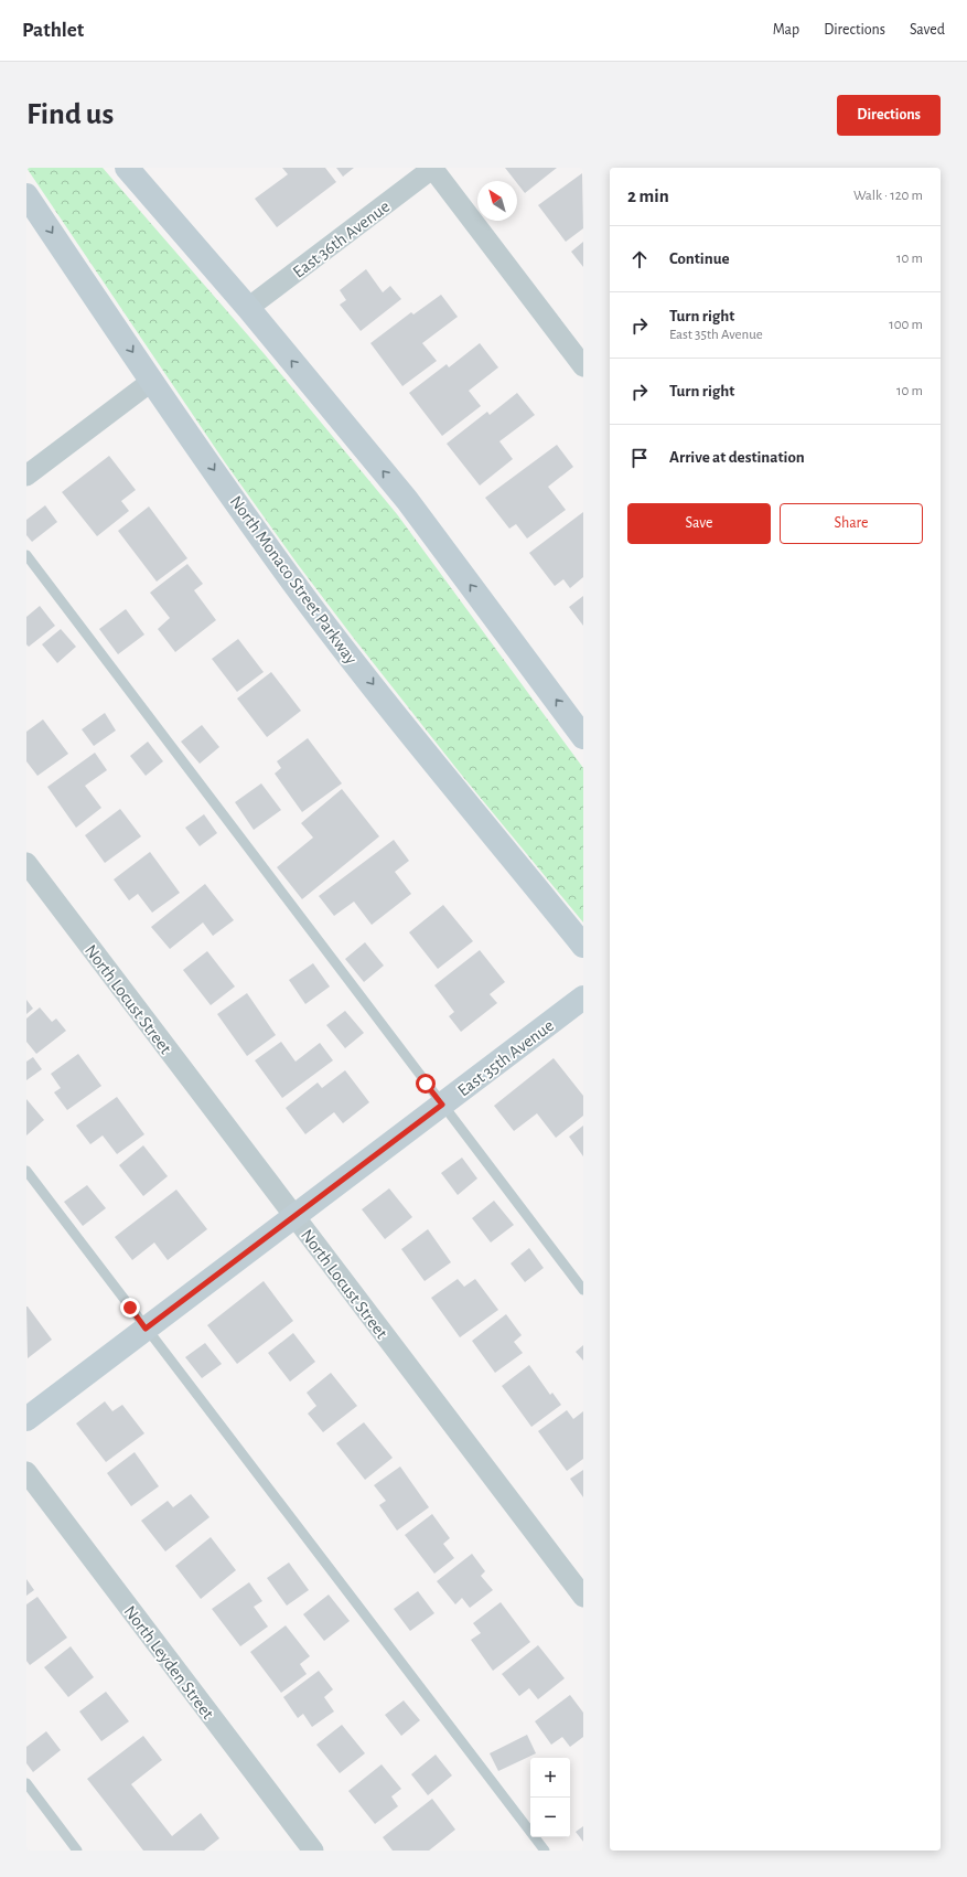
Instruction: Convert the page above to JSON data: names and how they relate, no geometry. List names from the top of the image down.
{
  "streets": {
    "street": [
      "East 36th Avenue",
      "North Monaco Street Parkway",
      "North Locust Street",
      "East 35th Avenue",
      "North Leyden Street"
    ]
  },
  "crossings": [
    ["North Locust Street", "East 35th Avenue"]
  ],
  "north": "top left",
  "page": {
    "header": "Pathlet",
    "nav": ["Map", "Directions", "Saved"],
    "buttons": [
      "Directions",
      ["Save", "Share"]
    ],
    "title": "Find us",
    "heading": ["2 min", "Walk · 120 m"],
    "list": [
      ["Continue", "10 m"],
      ["Turn right", "East 35th Avenue", "100 m"],
      ["Turn right", "10 m"],
      "Arrive at destination"
    ],
    "map_buttons": ["+", "−"]
  }
}
